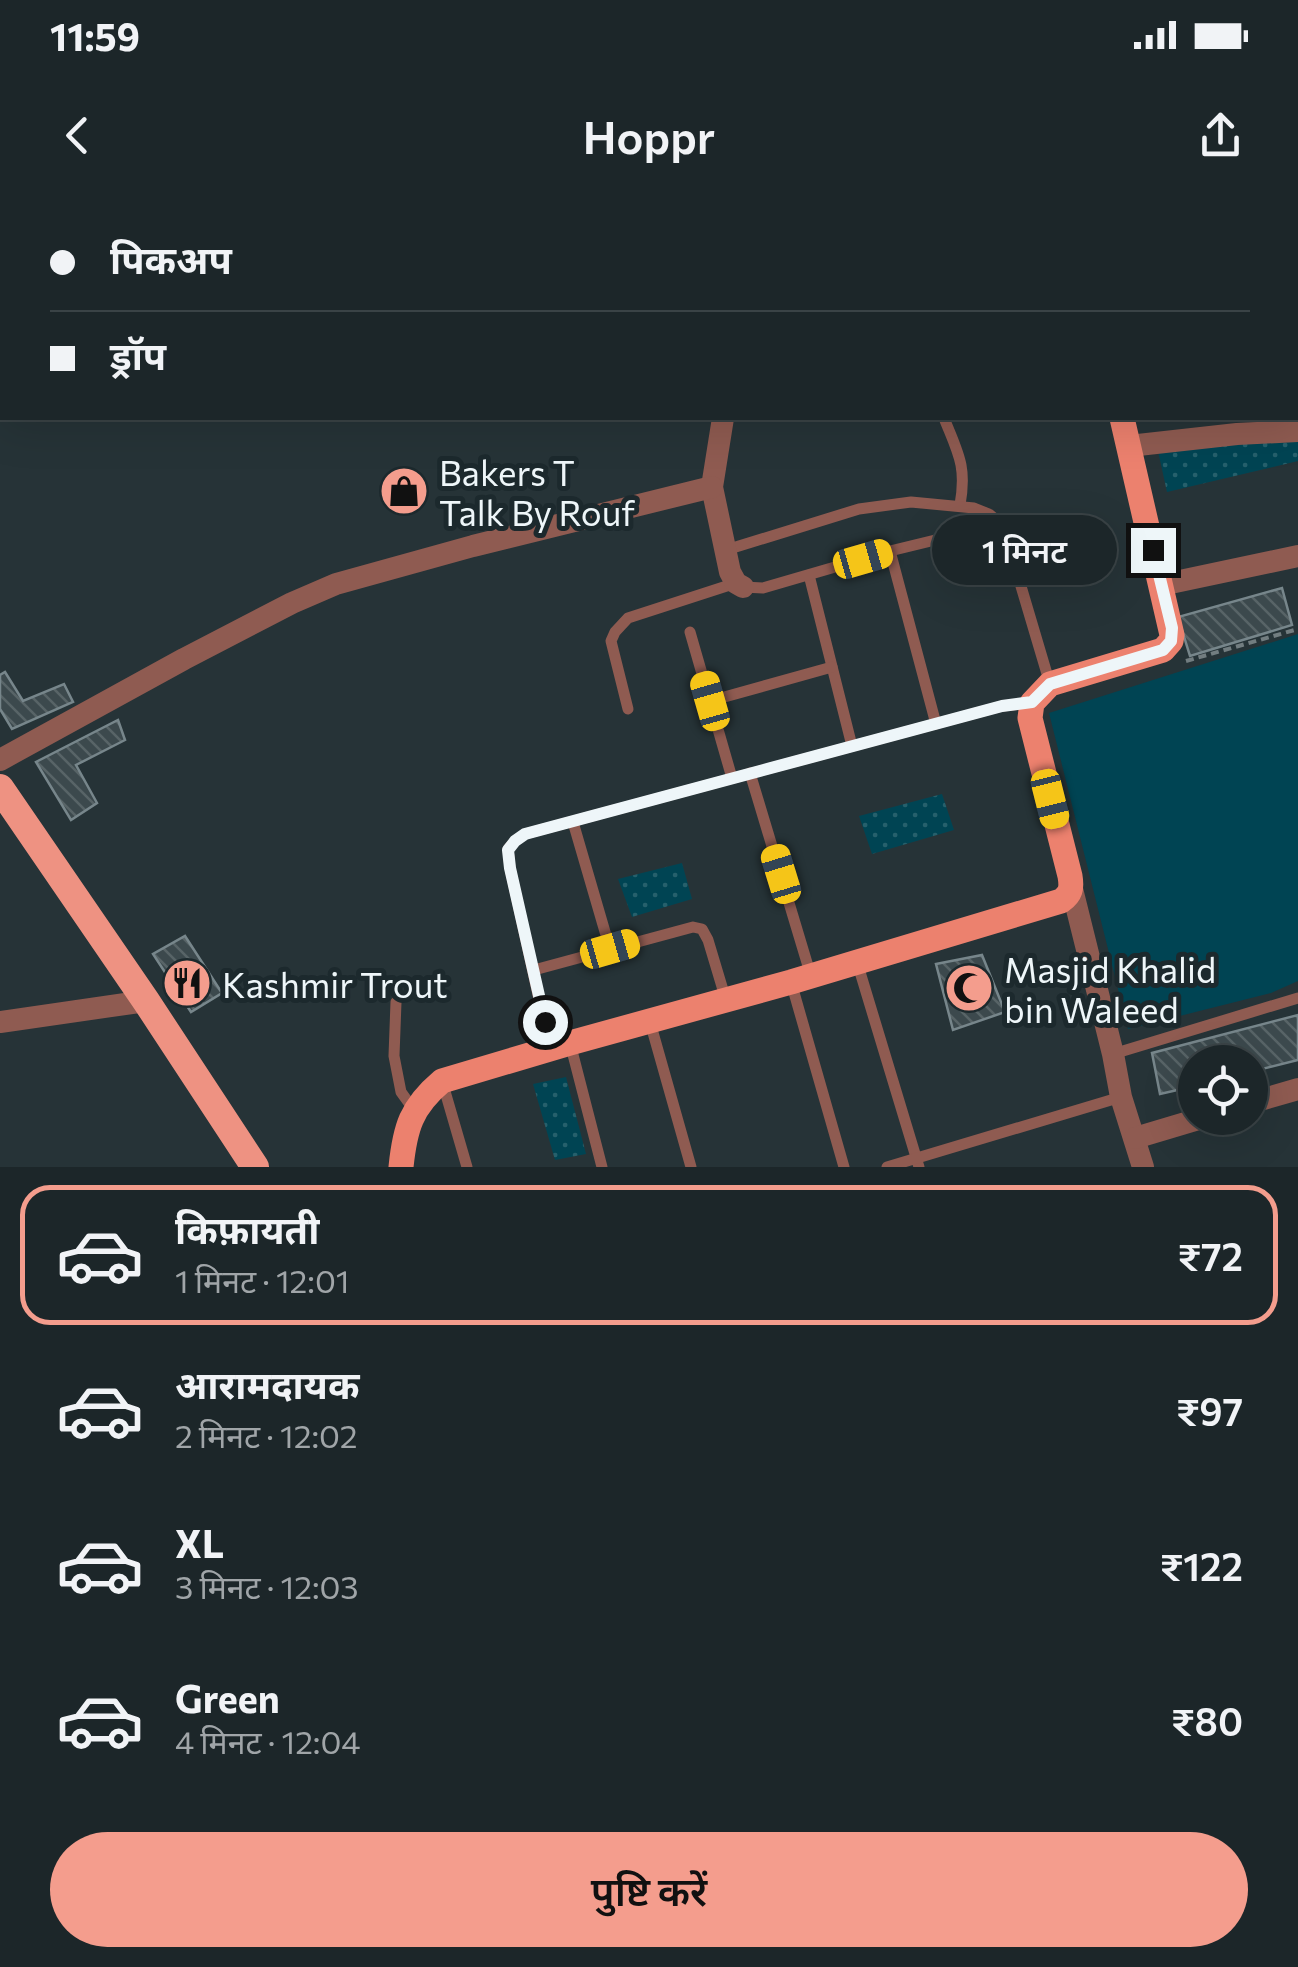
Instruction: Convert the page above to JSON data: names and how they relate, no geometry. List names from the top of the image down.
{
  "places": {
    "shop": ["Bakers T Talk By Rouf"],
    "restaurant": ["Kashmir Trout"],
    "mosque": ["Masjid Khalid bin Waleed"]
  },
  "page": {
    "status": "11:59",
    "header": "Hoppr",
    "banner": ["पिकअप", "ड्रॉप"],
    "bubble": "1 मिनट",
    "list": [
      {
        "name": "किफ़ायती",
        "note": "1 मिनट · 12:01",
        "value": "₹72"
      },
      {
        "name": "आरामदायक",
        "note": "2 मिनट · 12:02",
        "value": "₹97"
      },
      {
        "name": "XL",
        "note": "3 मिनट · 12:03",
        "value": "₹122"
      },
      {
        "name": "Green",
        "note": "4 मिनट · 12:04",
        "value": "₹80"
      }
    ],
    "buttons": "पुष्टि करें"
  }
}
